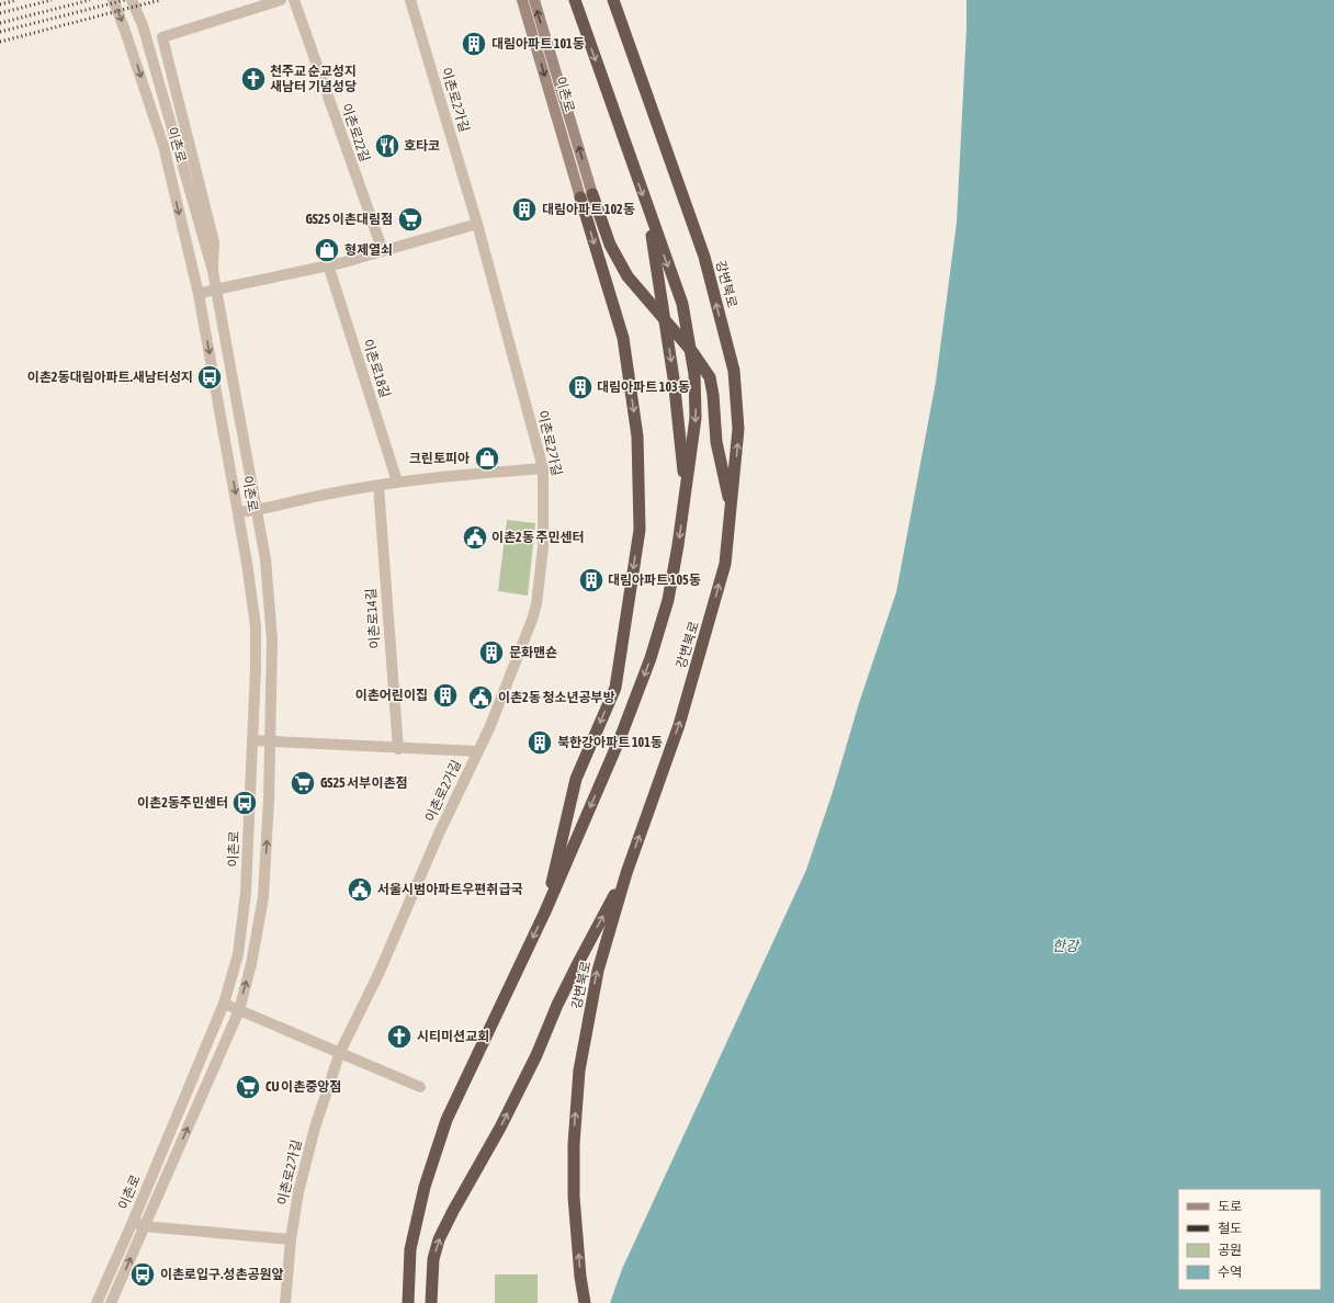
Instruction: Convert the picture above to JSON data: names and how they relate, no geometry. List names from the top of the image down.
{
  "streets": {
    "highway": ["강변북로"],
    "main road": ["이촌로"],
    "street": [
      "이촌로2가길",
      "이촌로22길",
      "이촌로18길",
      "이촌로14길"
    ]
  },
  "crossings": [
    ["이촌로", "이촌로2가길"]
  ],
  "water": ["한강"],
  "places": {
    "building": [
      "대림아파트 101동",
      "대림아파트 102동",
      "대림아파트 103동",
      "대림아파트 105동",
      "문화맨숀",
      "이촌어린이집",
      "북한강아파트 101동"
    ],
    "church": ["천주교 순교성지 새남터 기념성당", "시티미션교회"],
    "restaurant": ["호타코"],
    "supermarket": ["GS25 이촌대림점", "GS25 서부이촌점", "CU 이촌중앙점"],
    "shop": ["형제열쇠", "크린토피아"],
    "bus stop": ["이촌2동대림아파트.새남터성지", "이촌2동주민센터", "이촌로입구.성촌공원앞"],
    "public building": ["이촌2동 주민센터", "이촌2동 청소년공부방", "서울시범아파트우편취급국"]
  },
  "legend": [
    "도로",
    "철도",
    "공원",
    "수역"
  ]
}
